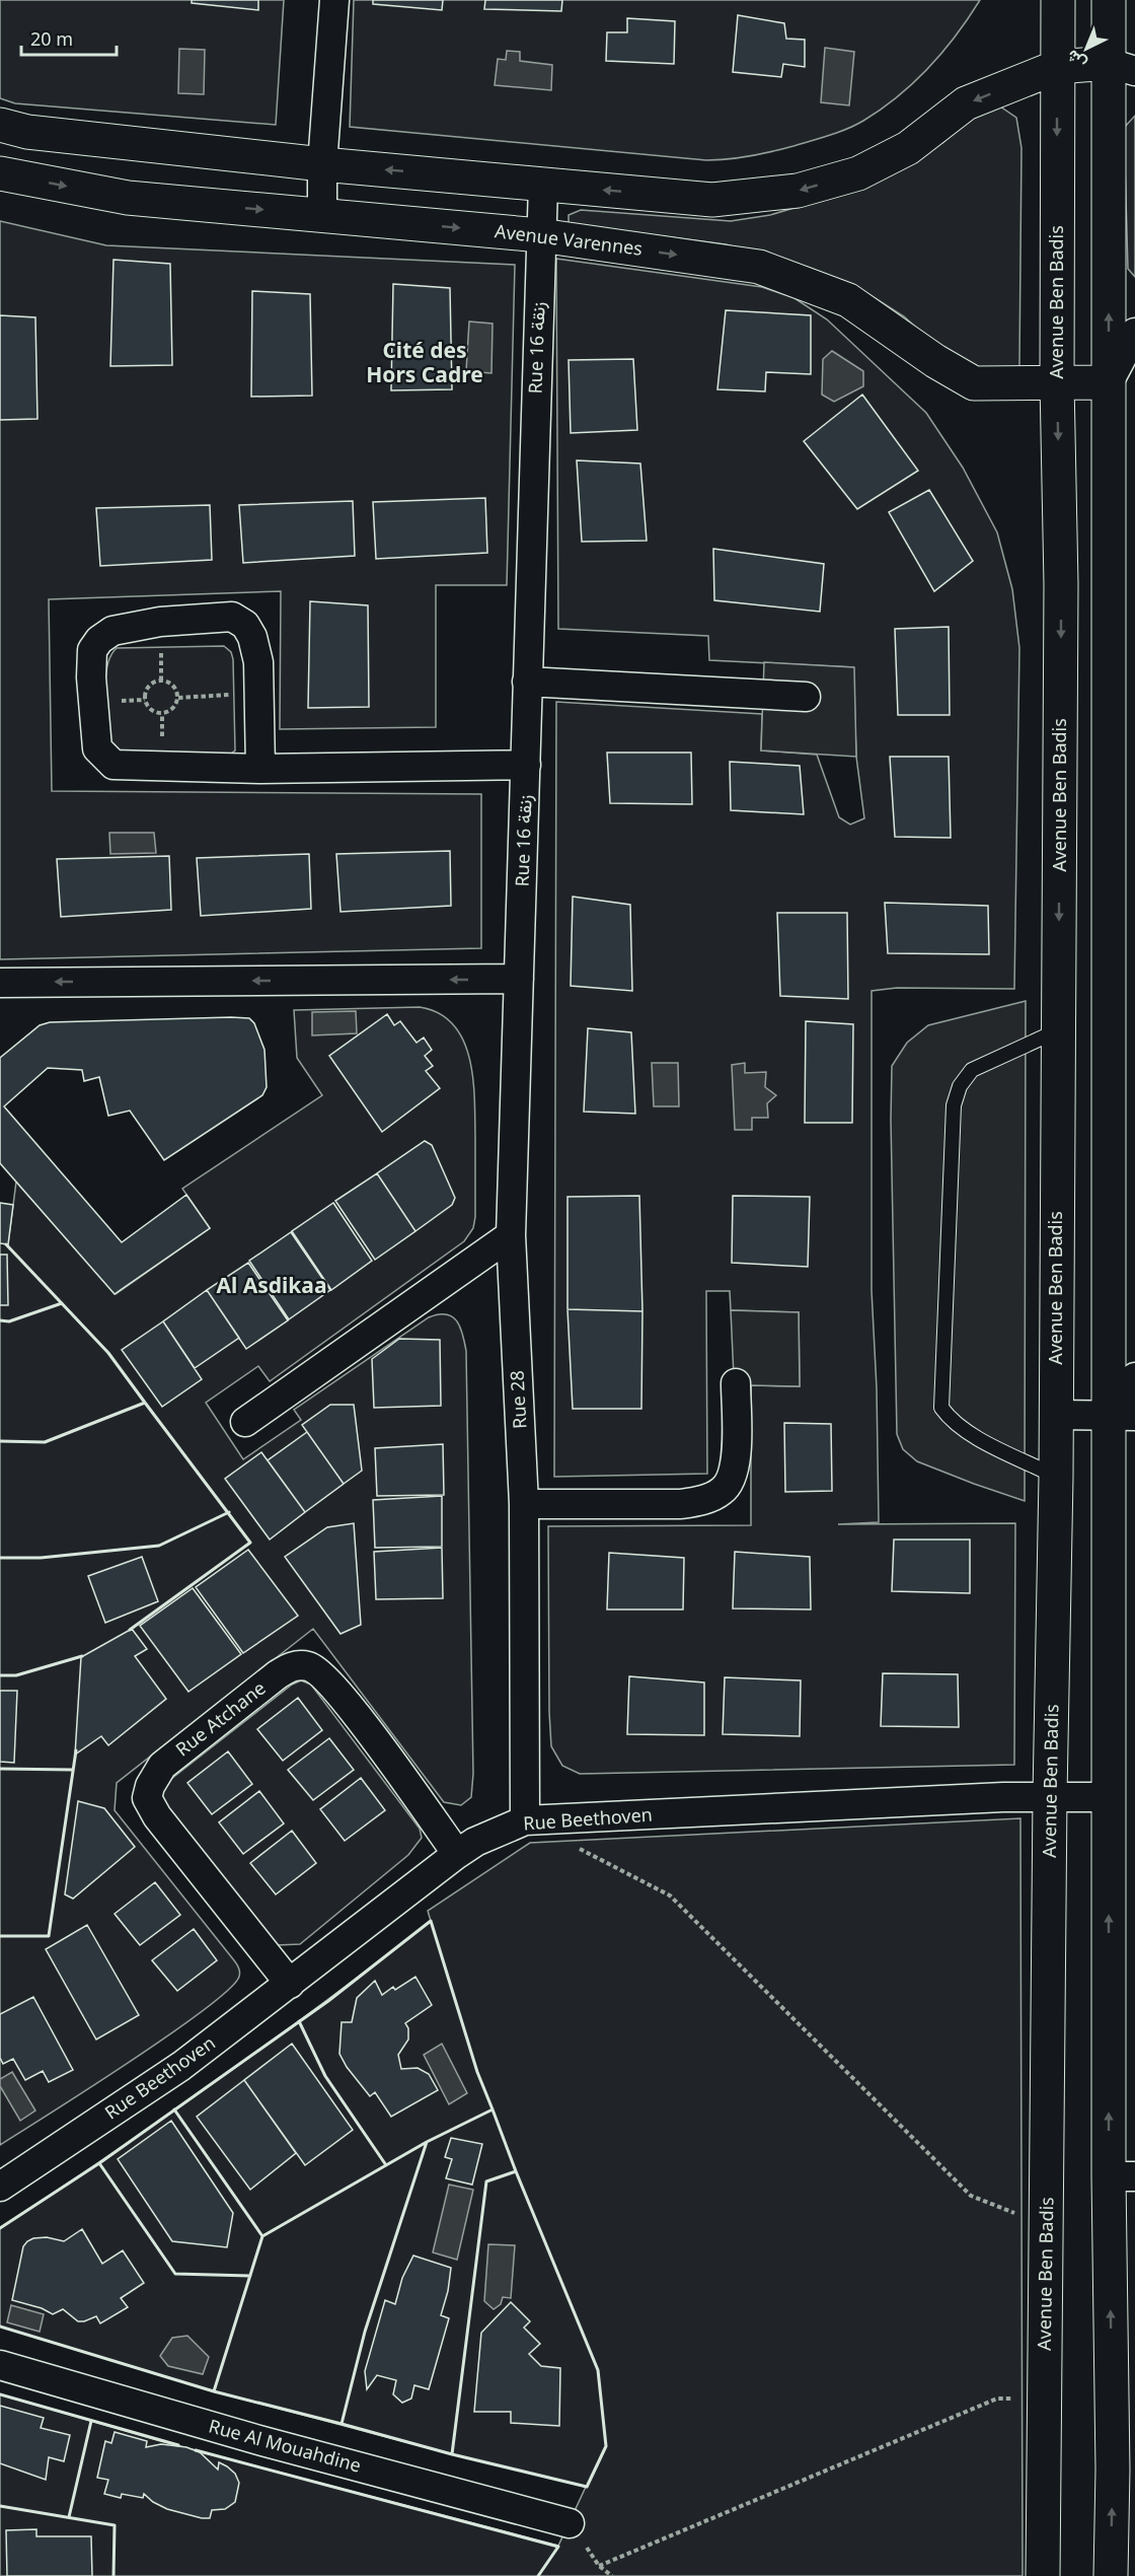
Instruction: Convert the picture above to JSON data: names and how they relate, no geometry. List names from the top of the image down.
{
  "streets": {
    "main road": ["Avenue Varennes", "Avenue Ben Badis"],
    "street": [
      "Rue 16 زنقة",
      "Rue 28",
      "Rue Atchane",
      "Rue Beethoven",
      "Rue Al Mouahdine"
    ]
  },
  "crossings": [
    ["Avenue Varennes", "Avenue Ben Badis"],
    ["Avenue Varennes", "Rue 16 زنقة"],
    ["Avenue Ben Badis", "Rue Beethoven"],
    ["Rue 16 زنقة", "Rue 28"],
    ["Rue 28", "Rue Beethoven"],
    ["Rue Atchane", "Rue Beethoven"]
  ],
  "districts": ["Cité des Hors Cadre", "Al Asdikaa"],
  "scale_bar": "20 m",
  "north": "bottom left"
}
